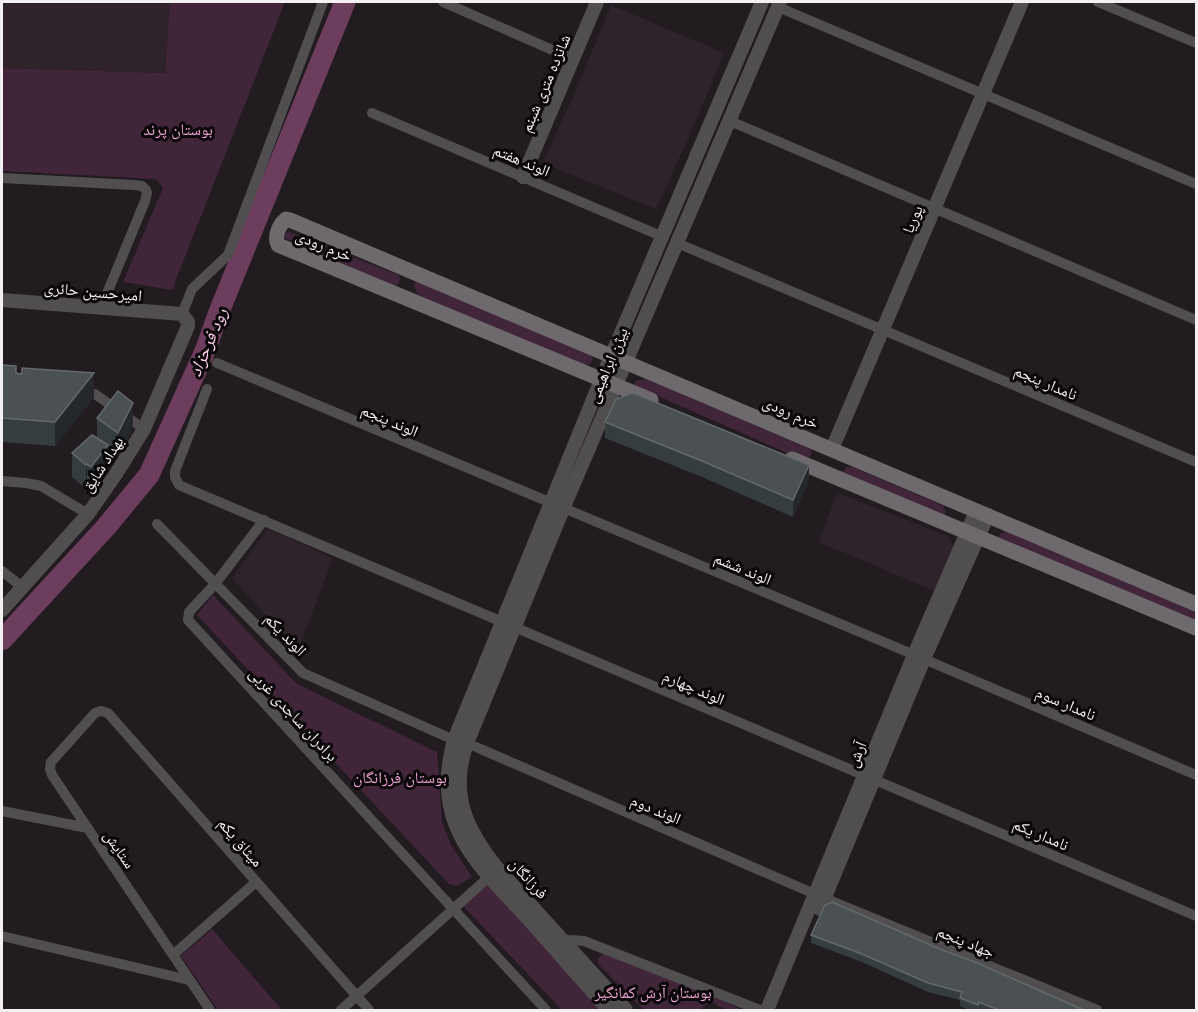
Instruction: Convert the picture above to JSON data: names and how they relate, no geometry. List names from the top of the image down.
{
  "streets": {
    "main road": ["خرم رودی"],
    "street": [
      "شانزده متری شبنم",
      "الوند هفتم",
      "پوریا",
      "امیرحسین حائری",
      "بیژن ابراهیمی",
      "نامدار پنجم",
      "الوند پنجم",
      "بهداد شایق",
      "الوند ششم",
      "الوند یکم",
      "الوند چهارم",
      "نامدار سوم",
      "برادران ساجدی غربی",
      "آرش",
      "الوند دوم",
      "نامدار یکم",
      "میثاق یکم",
      "ستایش",
      "فرزانگان",
      "جهاد پنجم"
    ]
  },
  "crossings": [
    ["شانزده متری شبنم", "الوند هفتم"],
    ["الوند هفتم", "بیژن ابراهیمی"],
    ["پوریا", "خرم رودی"],
    ["پوریا", "نامدار پنجم"],
    ["خرم رودی", "بیژن ابراهیمی"],
    ["خرم رودی", "آرش"],
    ["امیرحسین حائری", "بهداد شایق"],
    ["بیژن ابراهیمی", "نامدار پنجم"],
    ["بیژن ابراهیمی", "الوند پنجم"],
    ["بیژن ابراهیمی", "الوند ششم"],
    ["بیژن ابراهیمی", "الوند یکم"],
    ["بیژن ابراهیمی", "الوند چهارم"],
    ["بیژن ابراهیمی", "الوند دوم"],
    ["بیژن ابراهیمی", "فرزانگان"],
    ["الوند پنجم", "الوند ششم"],
    ["الوند ششم", "نامدار سوم"],
    ["الوند ششم", "آرش"],
    ["الوند یکم", "برادران ساجدی غربی"],
    ["الوند یکم", "الوند دوم"],
    ["الوند یکم", "فرزانگان"],
    ["الوند چهارم", "آرش"],
    ["الوند چهارم", "نامدار یکم"],
    ["نامدار سوم", "آرش"],
    ["آرش", "الوند دوم"],
    ["آرش", "نامدار یکم"],
    ["آرش", "جهاد پنجم"],
    ["الوند دوم", "فرزانگان"],
    ["الوند دوم", "جهاد پنجم"],
    ["میثاق یکم", "ستایش"]
  ],
  "water": ["رود فرحزاد"],
  "parks": ["بوستان پرند", "بوستان فرزانگان", "بوستان آرش کمانگیر"]
}
